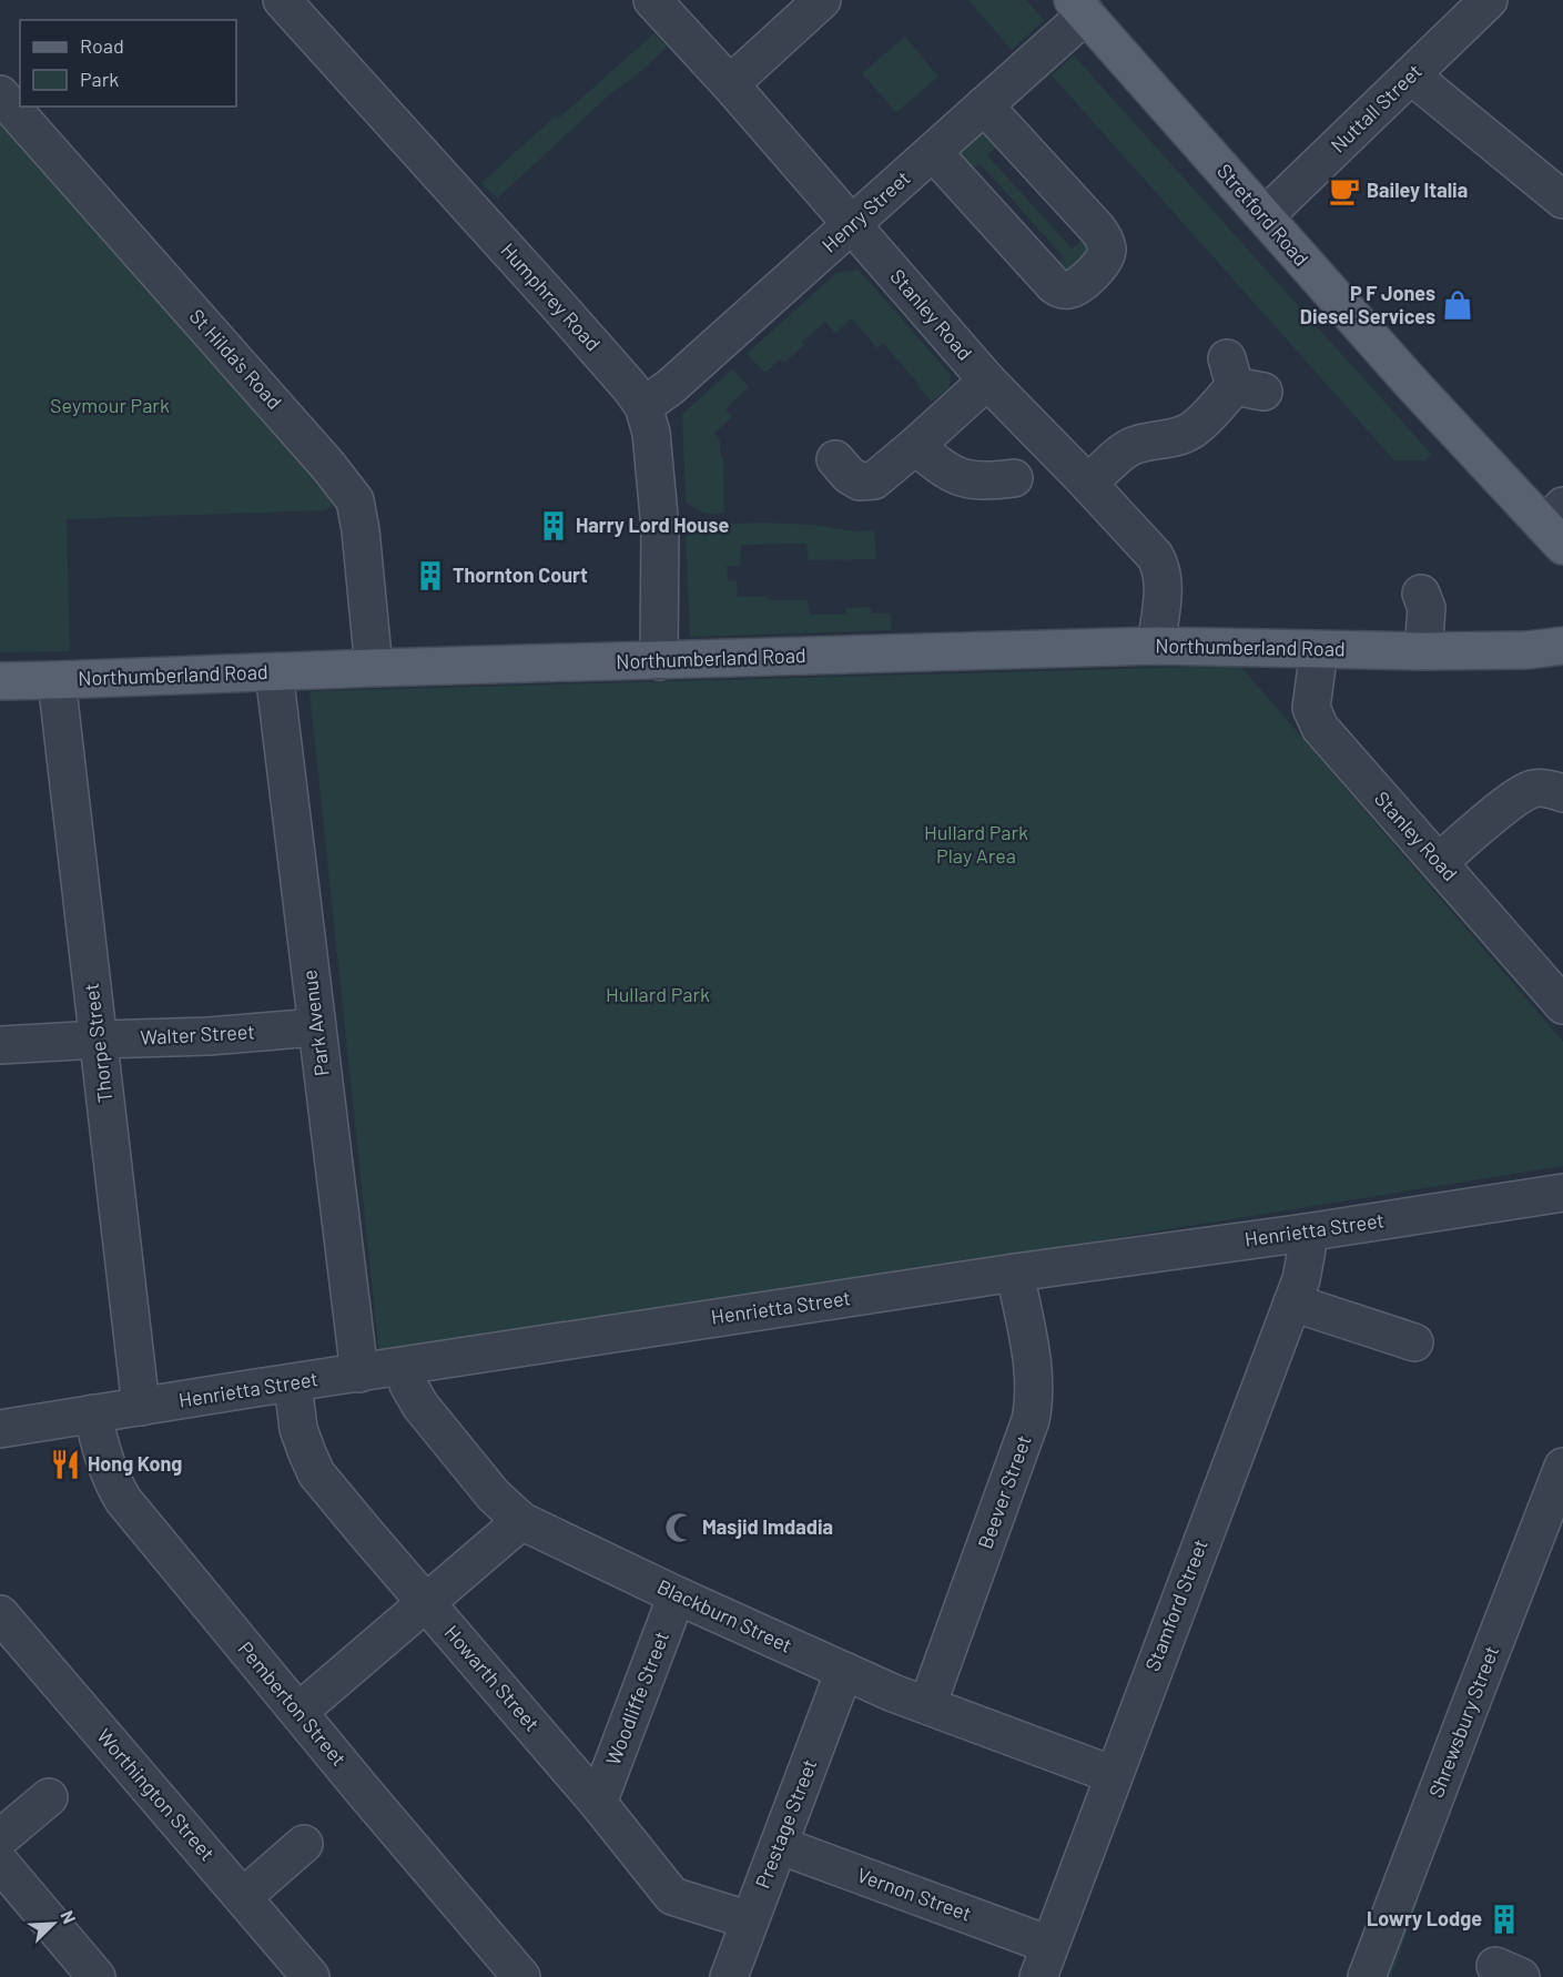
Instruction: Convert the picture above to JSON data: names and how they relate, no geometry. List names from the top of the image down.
{
  "streets": {
    "main road": ["Stretford Road", "Northumberland Road"],
    "street": [
      "Nuttall Street",
      "Henry Street",
      "Humphrey Road",
      "Stanley Road",
      "St Hilda's Road",
      "Park Avenue",
      "Walter Street",
      "Thorpe Street",
      "Henrietta Street",
      "Beever Street",
      "Stamford Street",
      "Blackburn Street",
      "Howarth Street",
      "Woodliffe Street",
      "Pemberton Street",
      "Shrewsbury Street",
      "Worthington Street",
      "Prestage Street",
      "Vernon Street"
    ]
  },
  "crossings": [
    ["Nuttall Street", "Stretford Road"],
    ["Henry Street", "Stretford Road"],
    ["Henry Street", "Humphrey Road"],
    ["Henry Street", "Stanley Road"],
    ["Humphrey Road", "Northumberland Road"],
    ["Stanley Road", "Northumberland Road"],
    ["St Hilda's Road", "Northumberland Road"],
    ["Northumberland Road", "Park Avenue"],
    ["Northumberland Road", "Thorpe Street"],
    ["Park Avenue", "Walter Street"],
    ["Park Avenue", "Henrietta Street"],
    ["Walter Street", "Thorpe Street"],
    ["Thorpe Street", "Henrietta Street"],
    ["Henrietta Street", "Beever Street"],
    ["Henrietta Street", "Stamford Street"],
    ["Henrietta Street", "Blackburn Street"],
    ["Henrietta Street", "Howarth Street"],
    ["Henrietta Street", "Pemberton Street"],
    ["Beever Street", "Blackburn Street"],
    ["Stamford Street", "Blackburn Street"],
    ["Stamford Street", "Vernon Street"],
    ["Blackburn Street", "Woodliffe Street"],
    ["Blackburn Street", "Prestage Street"],
    ["Howarth Street", "Woodliffe Street"],
    ["Howarth Street", "Prestage Street"],
    ["Prestage Street", "Vernon Street"]
  ],
  "parks": ["Seymour Park", "Hullard Park Play Area", "Hullard Park"],
  "places": {
    "cafe": ["Bailey Italia"],
    "shop": ["P F Jones Diesel Services"],
    "building": ["Harry Lord House", "Thornton Court", "Lowry Lodge"],
    "restaurant": ["Hong Kong"],
    "mosque": ["Masjid Imdadia"]
  },
  "legend": ["Road", "Park"],
  "north": "top right"
}
